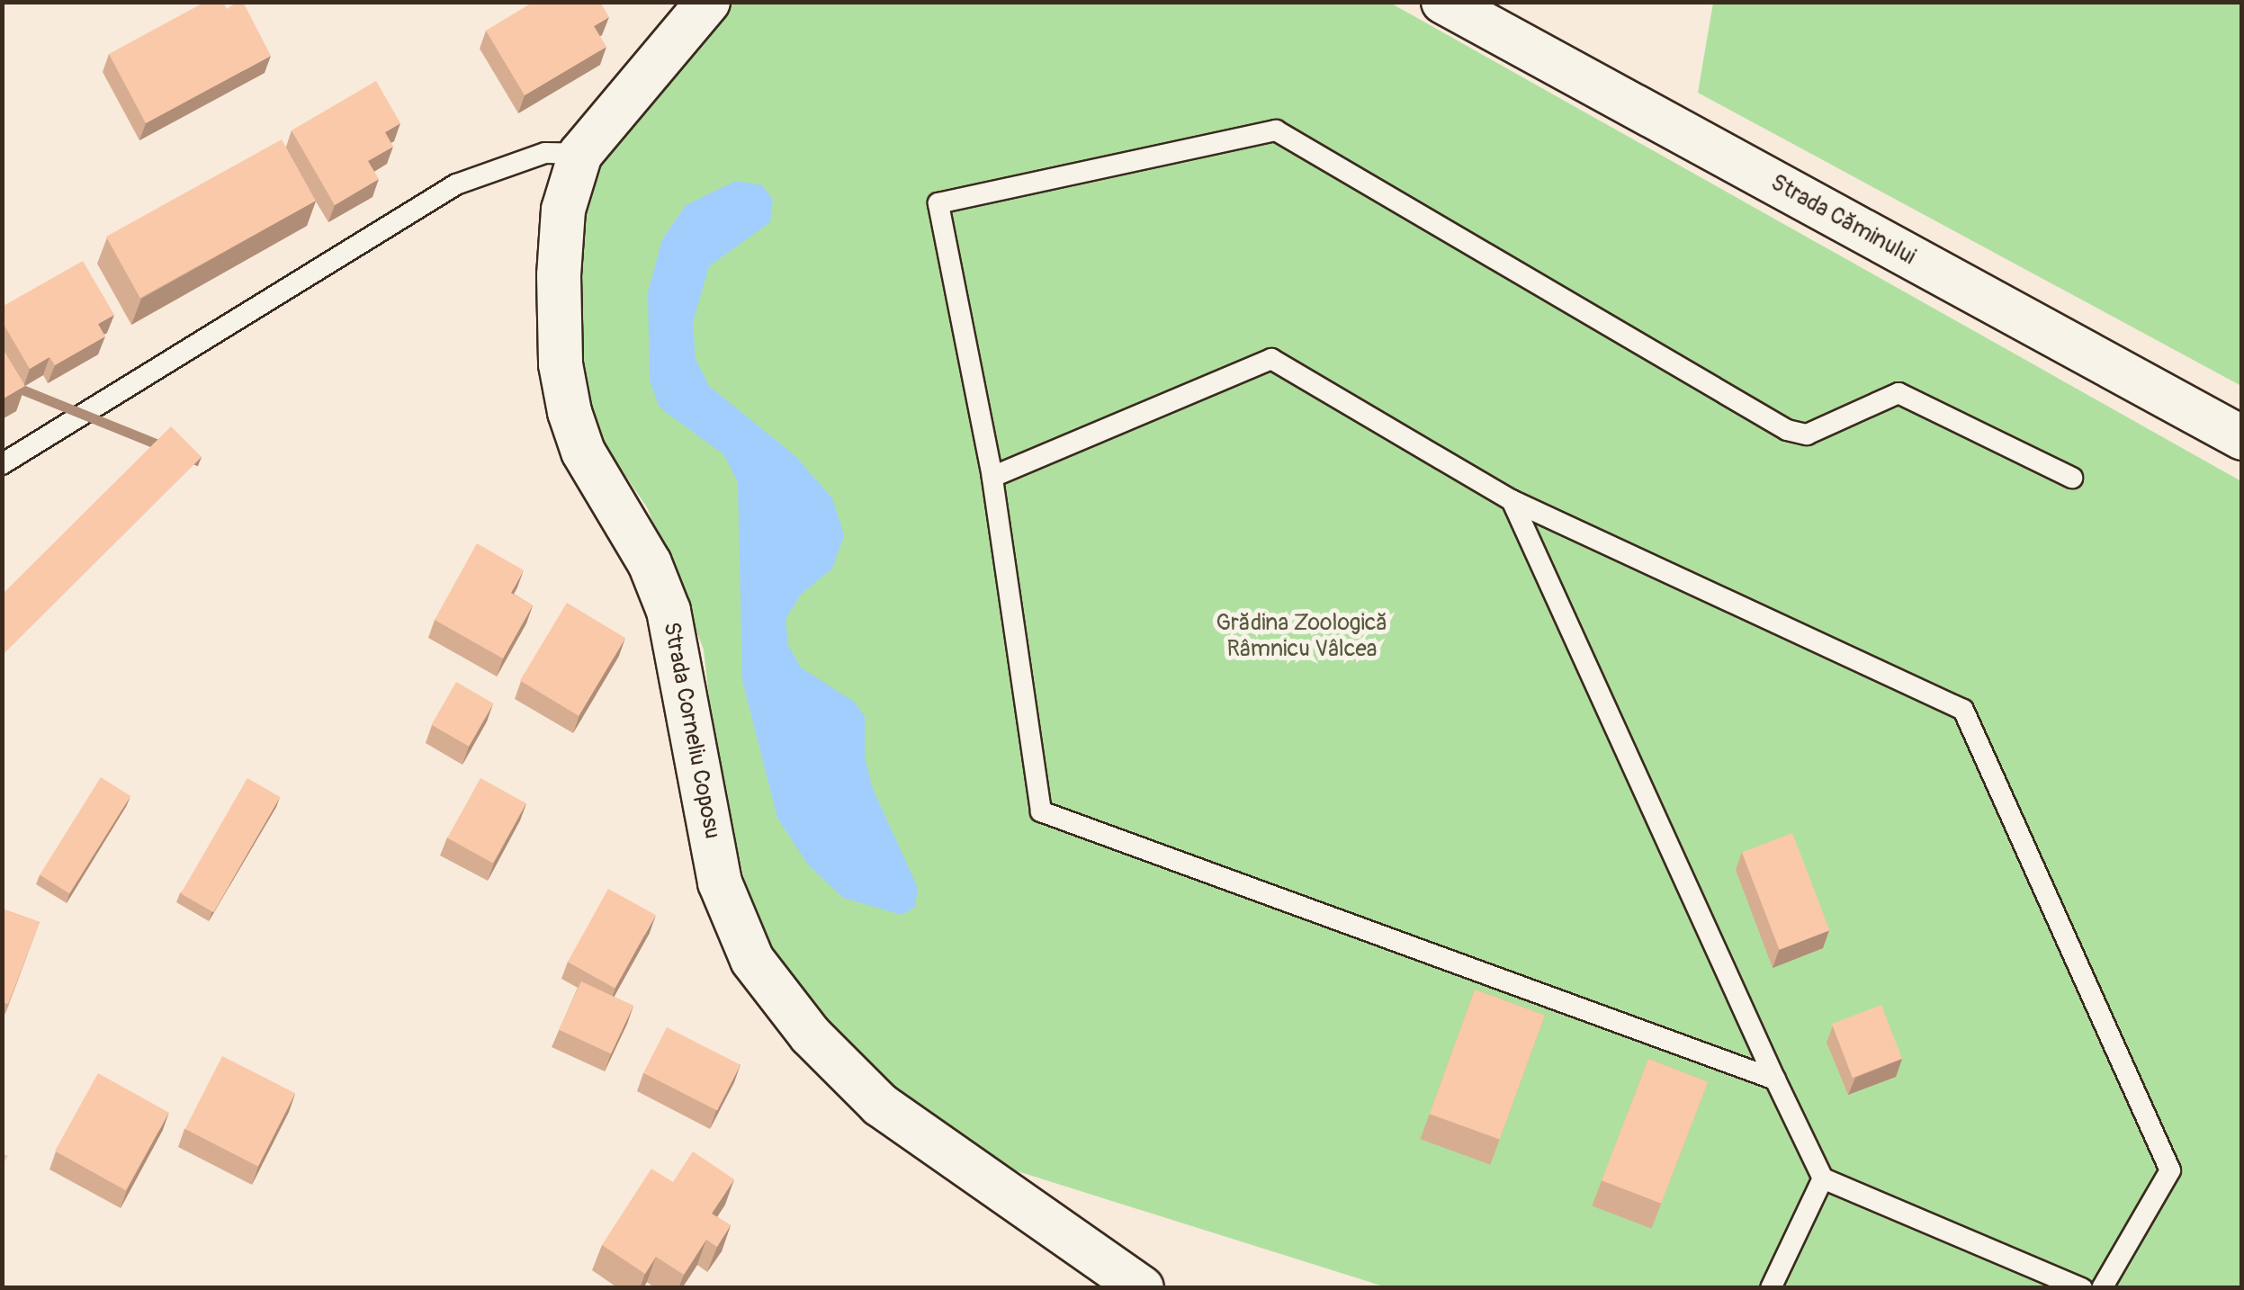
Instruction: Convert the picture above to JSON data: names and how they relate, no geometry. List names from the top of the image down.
{
  "streets": {
    "street": ["Strada Căminului", "Strada Corneliu Coposu"]
  },
  "parks": ["Grădina Zoologică Râmnicu Vâlcea"]
}
